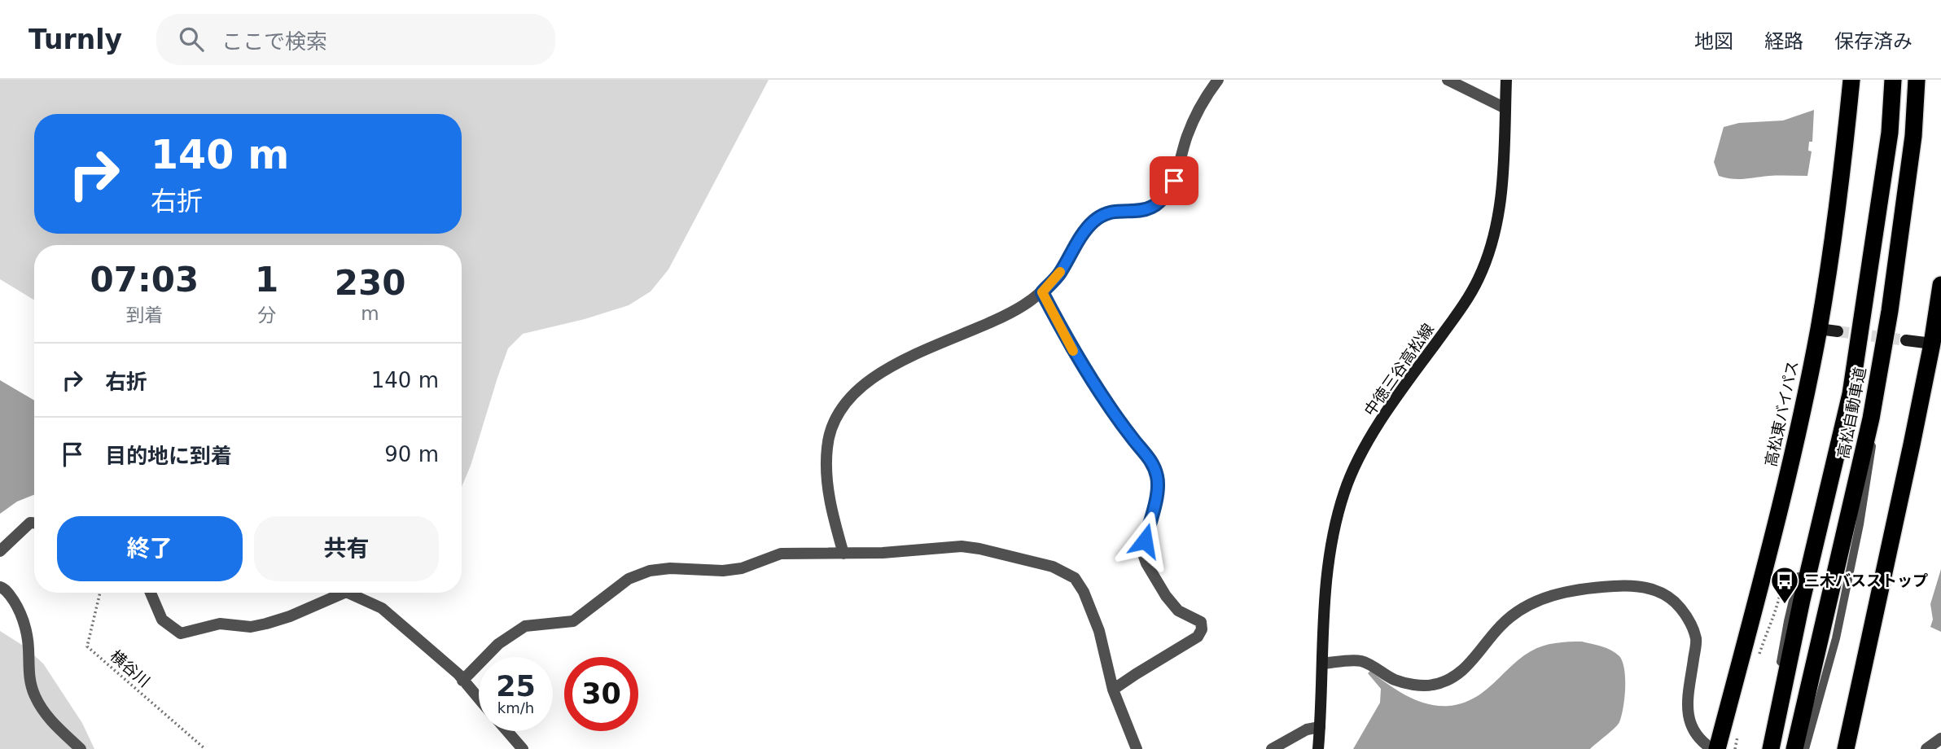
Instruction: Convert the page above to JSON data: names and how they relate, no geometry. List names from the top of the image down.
{
  "streets": {
    "highway": ["高松自動車道", "高松東バイパス"],
    "main road": ["中徳三谷高松線"],
    "path": ["横谷川"]
  },
  "places": {
    "bus stop": ["三木バスストップ"]
  },
  "page": {
    "header": "Turnly",
    "search": "ここで検索",
    "nav": ["地図", "経路", "保存済み"],
    "turn": ["140 m", "右折"],
    "eta": [
      "07:03",
      "到着",
      "1",
      "分",
      "230",
      "m"
    ],
    "list": [
      {
        "name": "右折",
        "value": "140 m"
      },
      {
        "name": "目的地に到着",
        "value": "90 m"
      }
    ],
    "buttons": ["終了", "共有"],
    "speed": "25 km/h",
    "limit": "30"
  }
}
